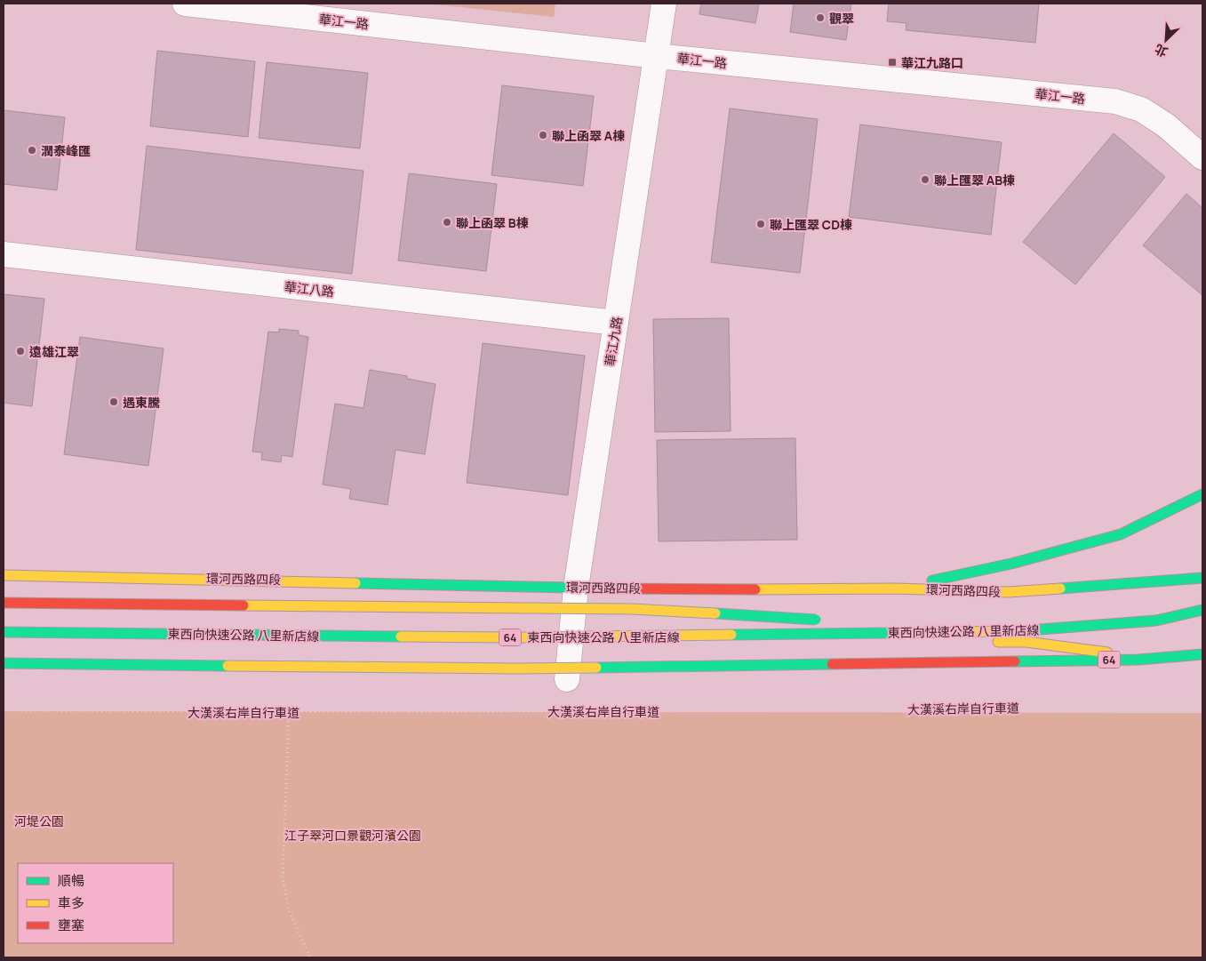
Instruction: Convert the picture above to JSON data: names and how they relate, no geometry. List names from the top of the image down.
{
  "streets": {
    "main road": ["環河西路四段", "東西向快速公路 八里新店線", "64"],
    "street": ["華江一路", "華江八路", "華江九路"],
    "path": ["大漢溪右岸自行車道"]
  },
  "crossings": [
    ["華江一路", "華江九路"],
    ["華江八路", "華江九路"],
    ["華江九路", "環河西路四段"]
  ],
  "parks": ["河堤公園", "江子翠河口景觀河濱公園"],
  "places": {
    "other": [
      "觀翠",
      "聯上函翠 A棟",
      "潤泰峰匯",
      "聯上匯翠 AB棟",
      "聯上函翠 B棟",
      "聯上匯翠 CD棟",
      "遠雄江翠",
      "遇東騰"
    ],
    "transit": ["華江九路口"]
  },
  "legend": ["順暢", "車多", "壅塞"],
  "north": "bottom left"
}
